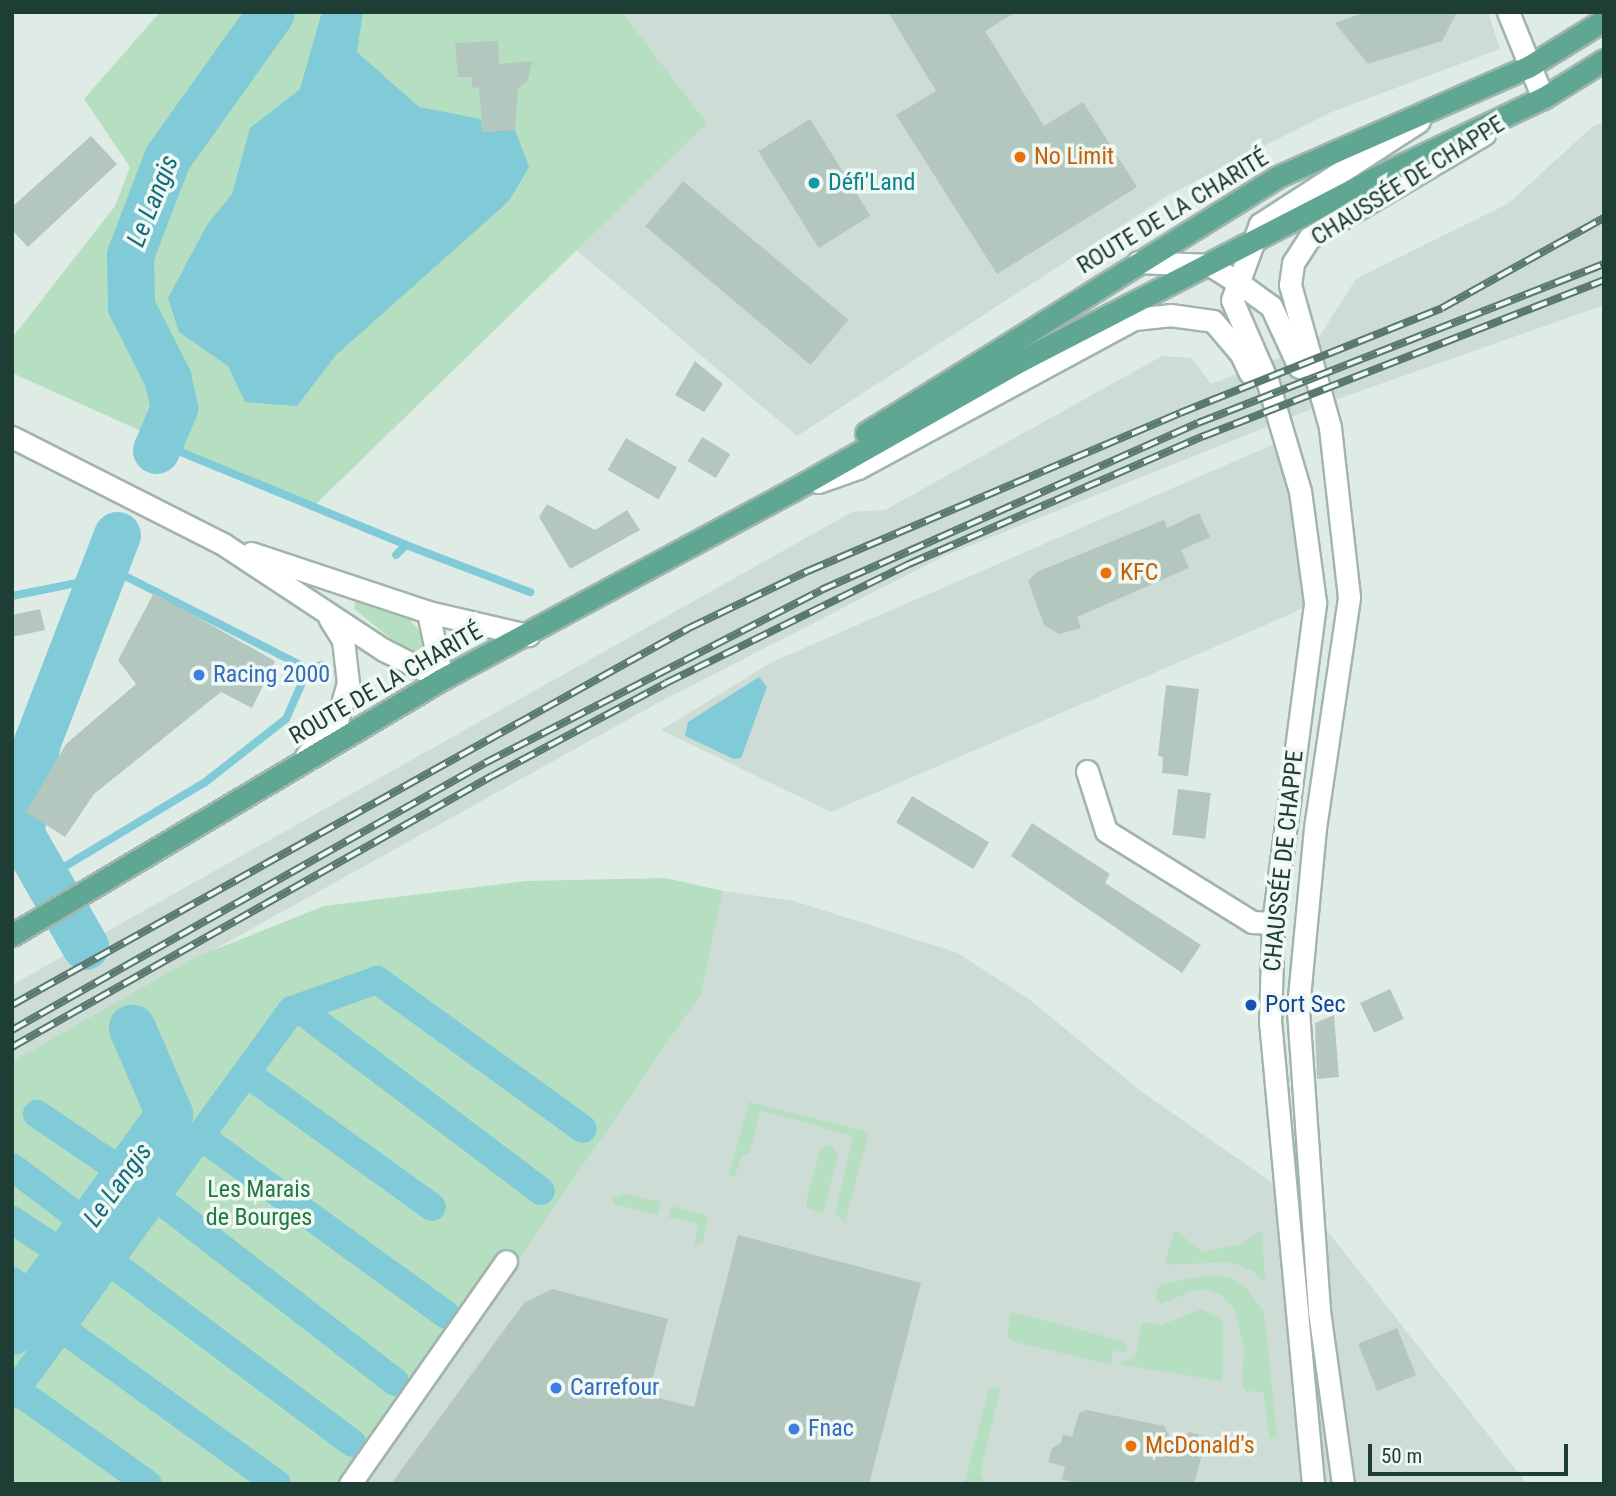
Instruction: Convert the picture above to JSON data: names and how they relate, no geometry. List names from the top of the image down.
{
  "streets": {
    "main road": ["CHAUSSÉE DE CHAPPE", "ROUTE DE LA CHARITÉ"]
  },
  "crossings": [
    ["CHAUSSÉE DE CHAPPE", "ROUTE DE LA CHARITÉ"]
  ],
  "water": ["Le Langis"],
  "parks": ["Les Marais de Bourges"],
  "places": [
    "No Limit",
    "Défi'Land",
    "KFC",
    "Racing 2000",
    "Port Sec",
    "Carrefour",
    "Fnac",
    "McDonald's"
  ],
  "scale_bar": "50 m"
}
